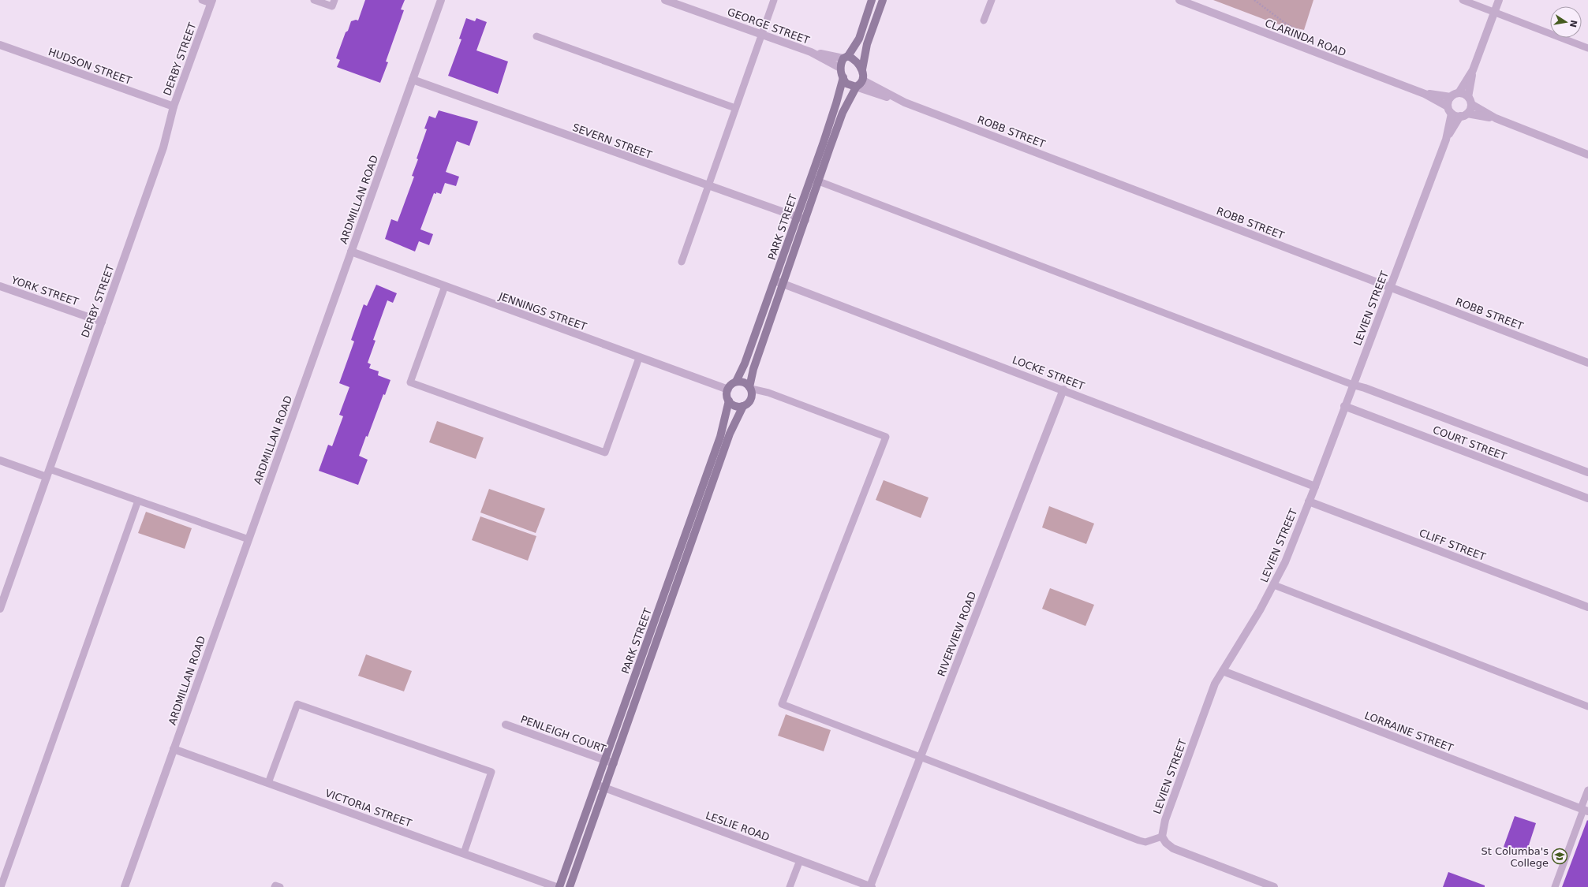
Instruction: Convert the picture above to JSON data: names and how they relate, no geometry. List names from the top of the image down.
{
  "streets": {
    "street": [
      "GEORGE STREET",
      "CLARINDA ROAD",
      "DERBY STREET",
      "HUDSON STREET",
      "ROBB STREET",
      "SEVERN STREET",
      "ARDMILLAN ROAD",
      "PARK STREET",
      "YORK STREET",
      "LEVIEN STREET",
      "JENNINGS STREET",
      "LOCKE STREET",
      "COURT STREET",
      "CLIFF STREET",
      "RIVERVIEW ROAD",
      "LORRAINE STREET",
      "PENLEIGH COURT",
      "VICTORIA STREET",
      "LESLIE ROAD"
    ]
  },
  "crossings": [
    ["GEORGE STREET", "ROBB STREET"],
    ["GEORGE STREET", "PARK STREET"],
    ["CLARINDA ROAD", "LEVIEN STREET"],
    ["DERBY STREET", "HUDSON STREET"],
    ["DERBY STREET", "YORK STREET"],
    ["ROBB STREET", "PARK STREET"],
    ["ROBB STREET", "LEVIEN STREET"],
    ["SEVERN STREET", "ARDMILLAN ROAD"],
    ["SEVERN STREET", "PARK STREET"],
    ["ARDMILLAN ROAD", "JENNINGS STREET"],
    ["ARDMILLAN ROAD", "VICTORIA STREET"],
    ["PARK STREET", "JENNINGS STREET"],
    ["PARK STREET", "LOCKE STREET"],
    ["PARK STREET", "PENLEIGH COURT"],
    ["PARK STREET", "LESLIE ROAD"],
    ["LEVIEN STREET", "LOCKE STREET"],
    ["LEVIEN STREET", "COURT STREET"],
    ["LEVIEN STREET", "CLIFF STREET"],
    ["LEVIEN STREET", "LORRAINE STREET"],
    ["LOCKE STREET", "RIVERVIEW ROAD"],
    ["RIVERVIEW ROAD", "LESLIE ROAD"]
  ],
  "places": {
    "school or university": ["St Columba's College"]
  },
  "north": "right"
}
